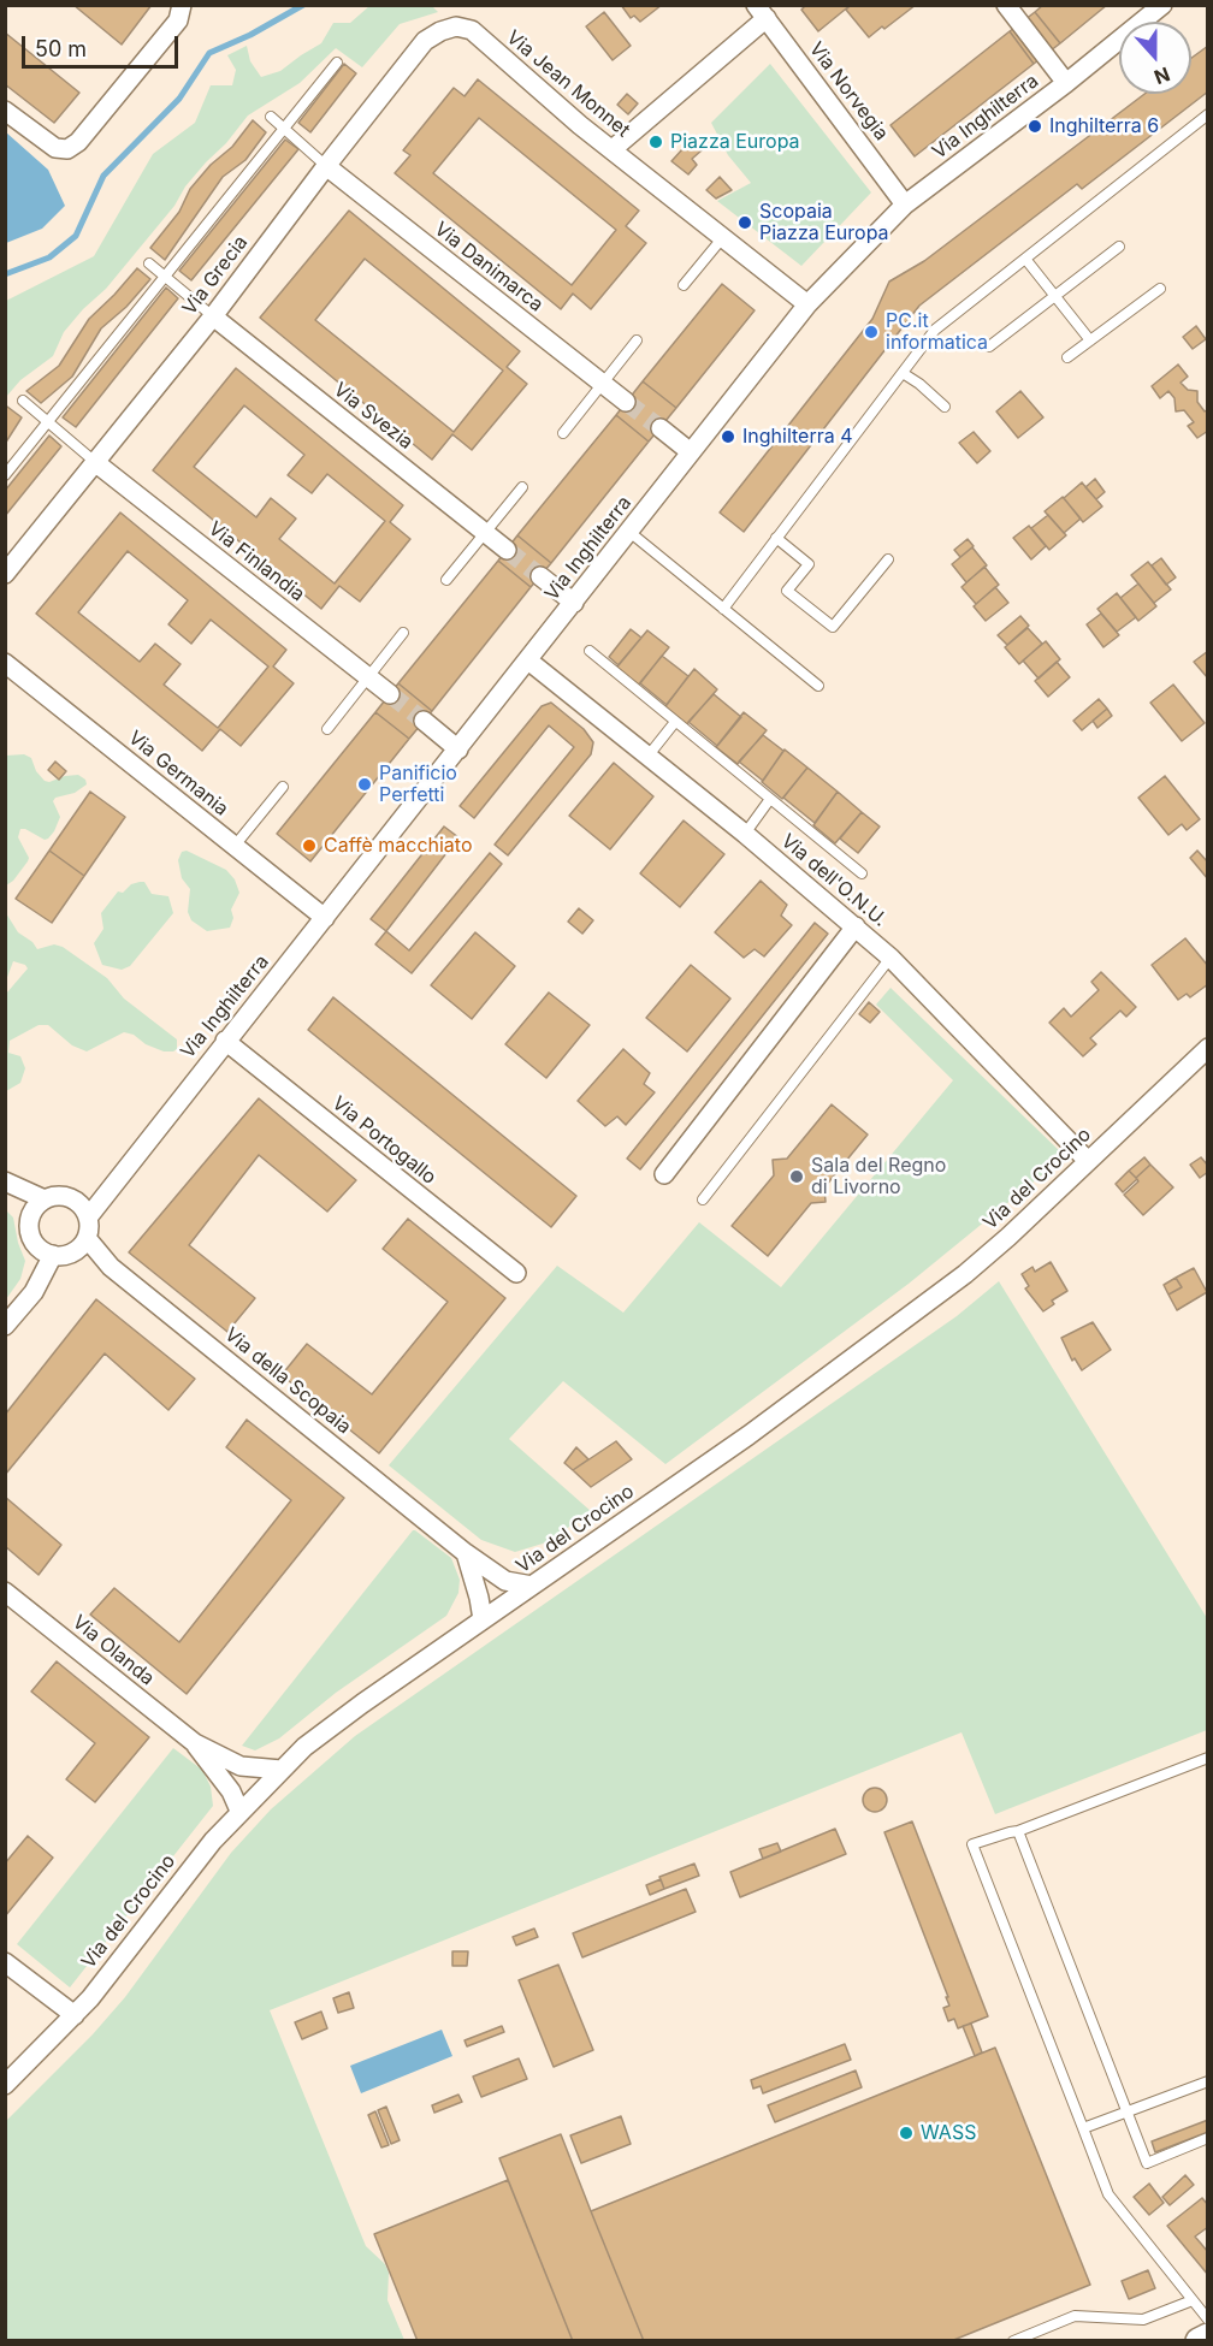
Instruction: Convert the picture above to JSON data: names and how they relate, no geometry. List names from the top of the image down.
{
  "streets": {
    "street": [
      "Via Jean Monnet",
      "Via Norvegia",
      "Via Inghilterra",
      "Via Danimarca",
      "Via Grecia",
      "Via Svezia",
      "Via Finlandia",
      "Via Germania",
      "Via dell'O.N.U.",
      "Via Portogallo",
      "Via del Crocino",
      "Via della Scopaia",
      "Via Olanda"
    ]
  },
  "crossings": [
    ["Via Jean Monnet", "Via Inghilterra"],
    ["Via Jean Monnet", "Via Grecia"],
    ["Via Norvegia", "Via Inghilterra"],
    ["Via Inghilterra", "Via Germania"],
    ["Via Inghilterra", "Via dell'O.N.U."],
    ["Via Inghilterra", "Via Portogallo"],
    ["Via Inghilterra", "Via della Scopaia"],
    ["Via Danimarca", "Via Grecia"],
    ["Via Grecia", "Via Svezia"],
    ["Via Grecia", "Via Finlandia"],
    ["Via dell'O.N.U.", "Via del Crocino"],
    ["Via del Crocino", "Via della Scopaia"],
    ["Via del Crocino", "Via Olanda"]
  ],
  "places": [
    "Inghilterra 6",
    "Piazza Europa",
    "Scopaia Piazza Europa",
    "PC.it informatica",
    "Inghilterra 4",
    "Panificio Perfetti",
    "Caffè macchiato",
    "Sala del Regno di Livorno",
    "WASS"
  ],
  "scale_bar": "50 m",
  "north": "bottom"
}
